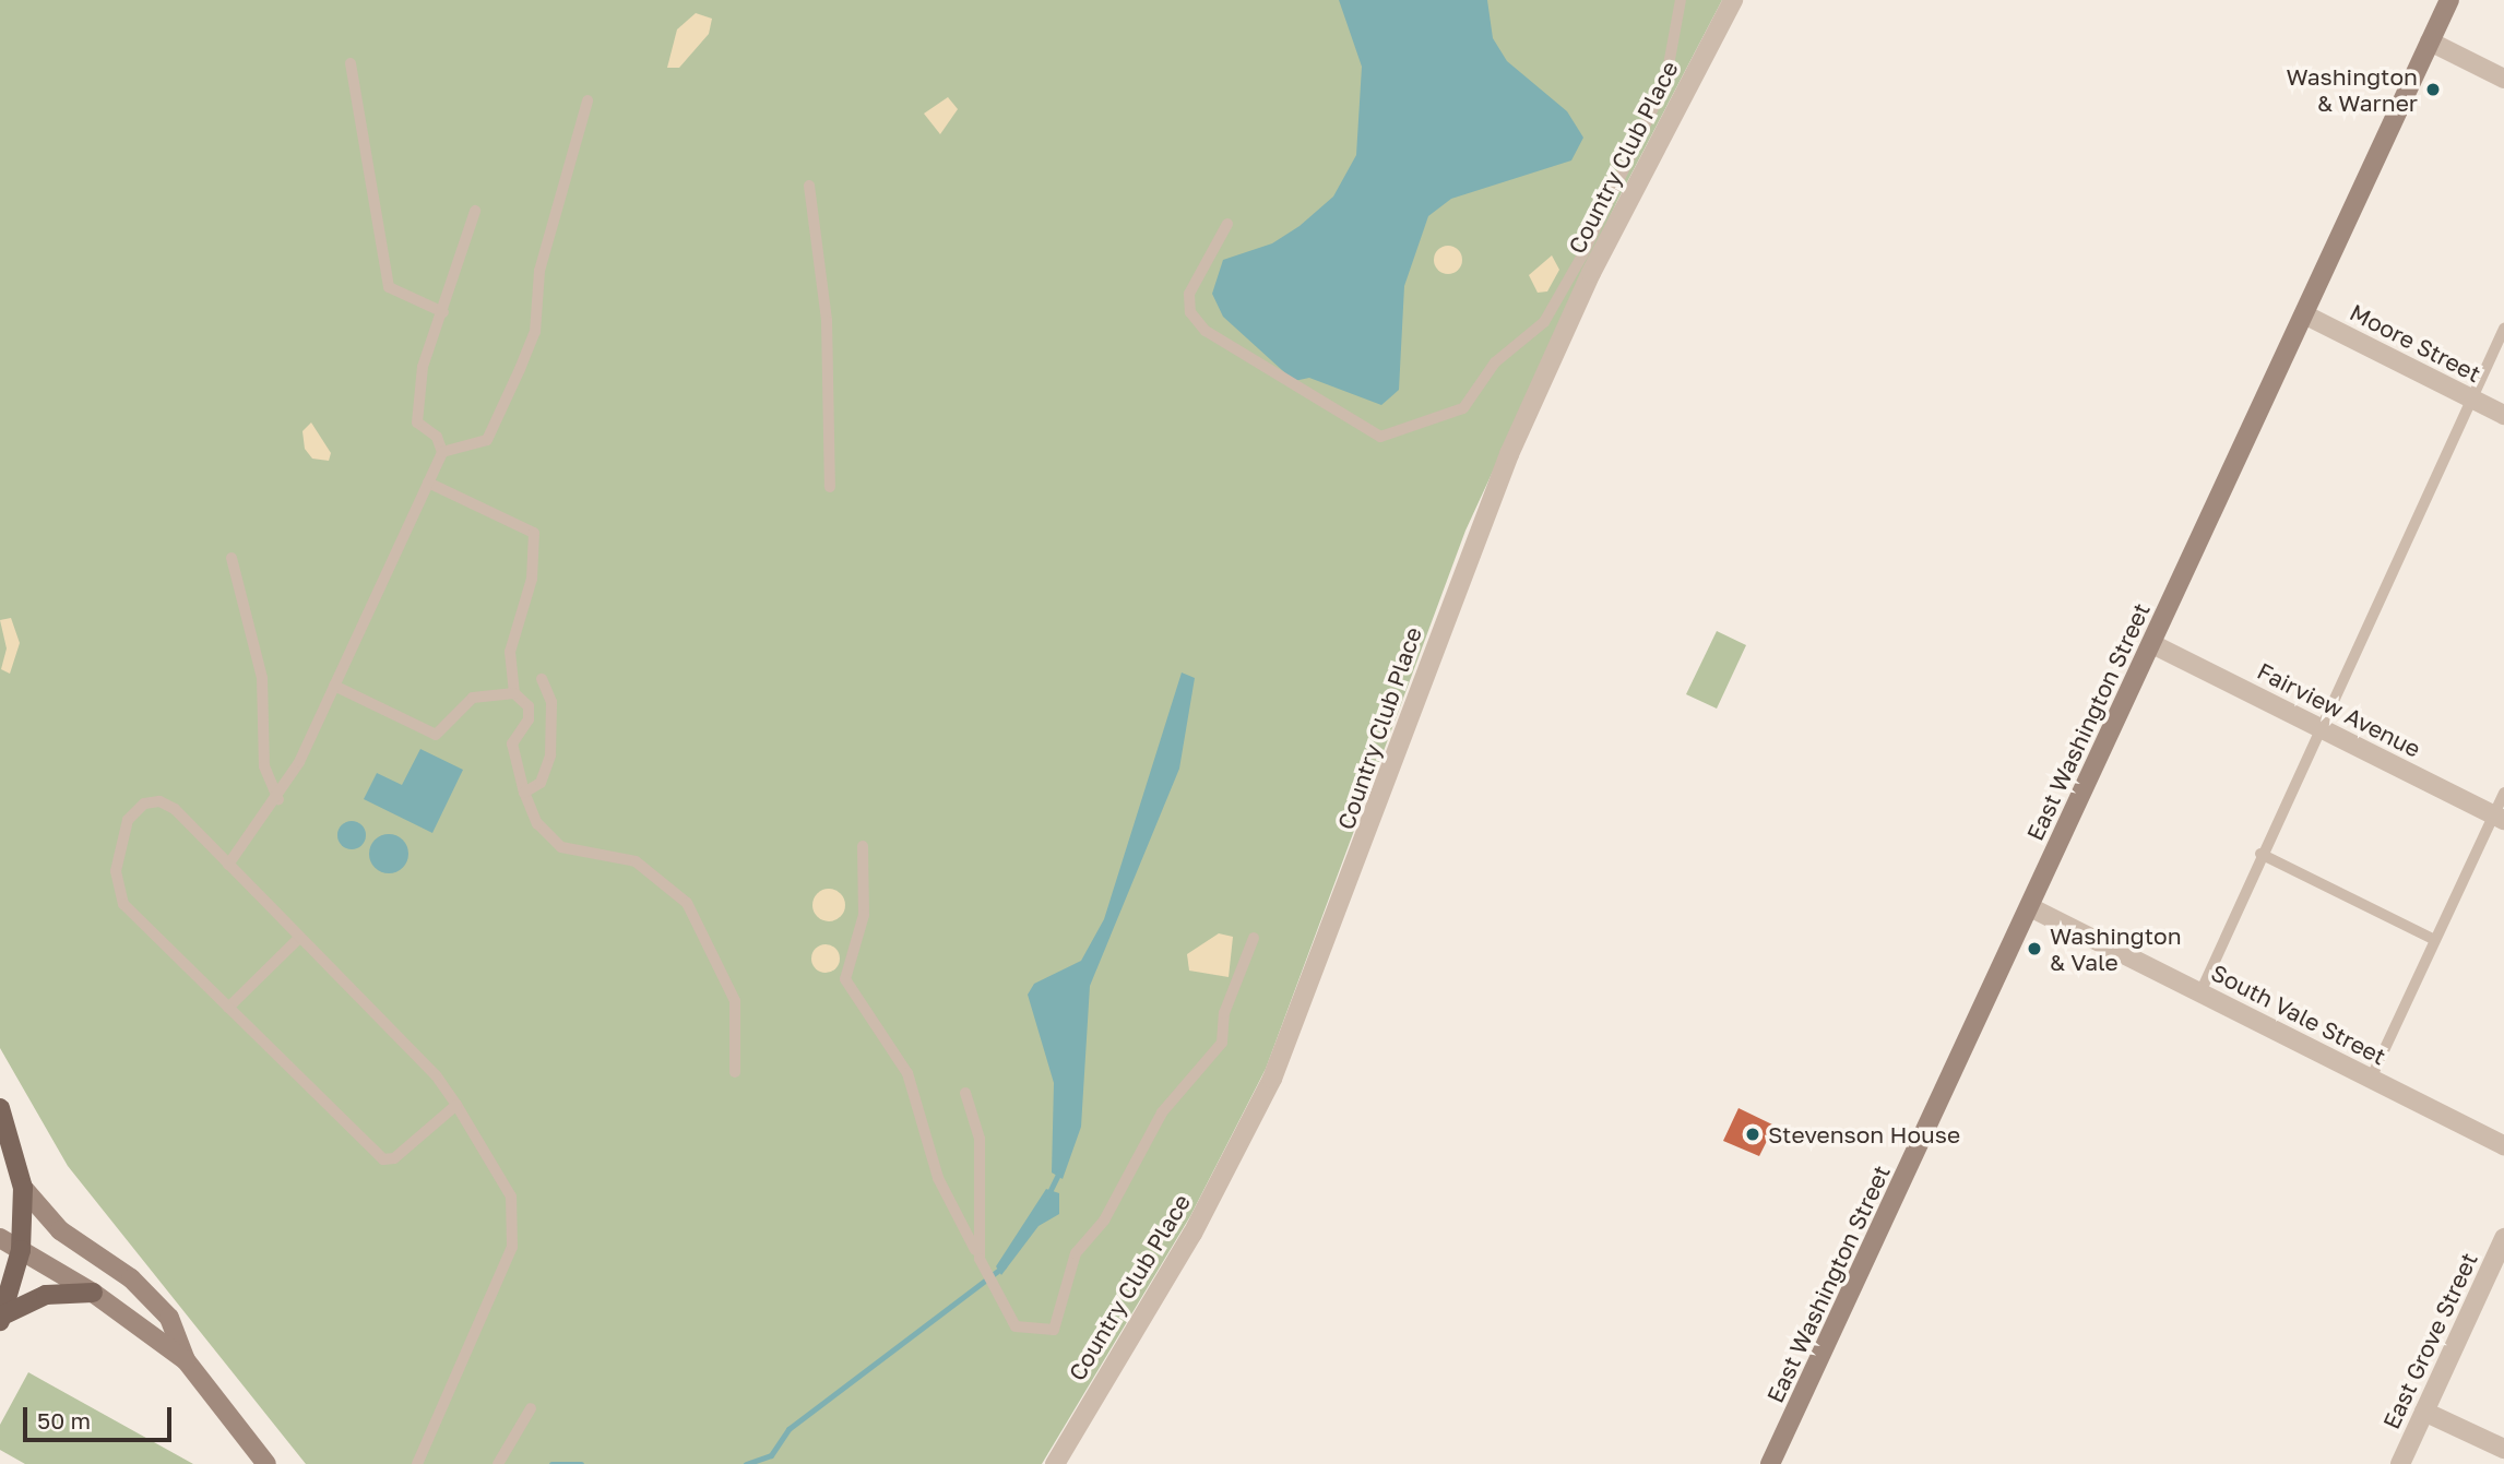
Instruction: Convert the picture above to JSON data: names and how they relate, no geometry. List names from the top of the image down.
{
  "streets": {
    "main road": ["East Washington Street"],
    "street": [
      "Country Club Place",
      "Moore Street",
      "Fairview Avenue",
      "South Vale Street",
      "East Grove Street"
    ]
  },
  "crossings": [
    ["Moore Street", "East Washington Street"],
    ["Fairview Avenue", "East Washington Street"],
    ["East Washington Street", "South Vale Street"]
  ],
  "places": ["Washington & Warner", "Washington & Vale", "Stevenson House"],
  "scale_bar": "50 m"
}
